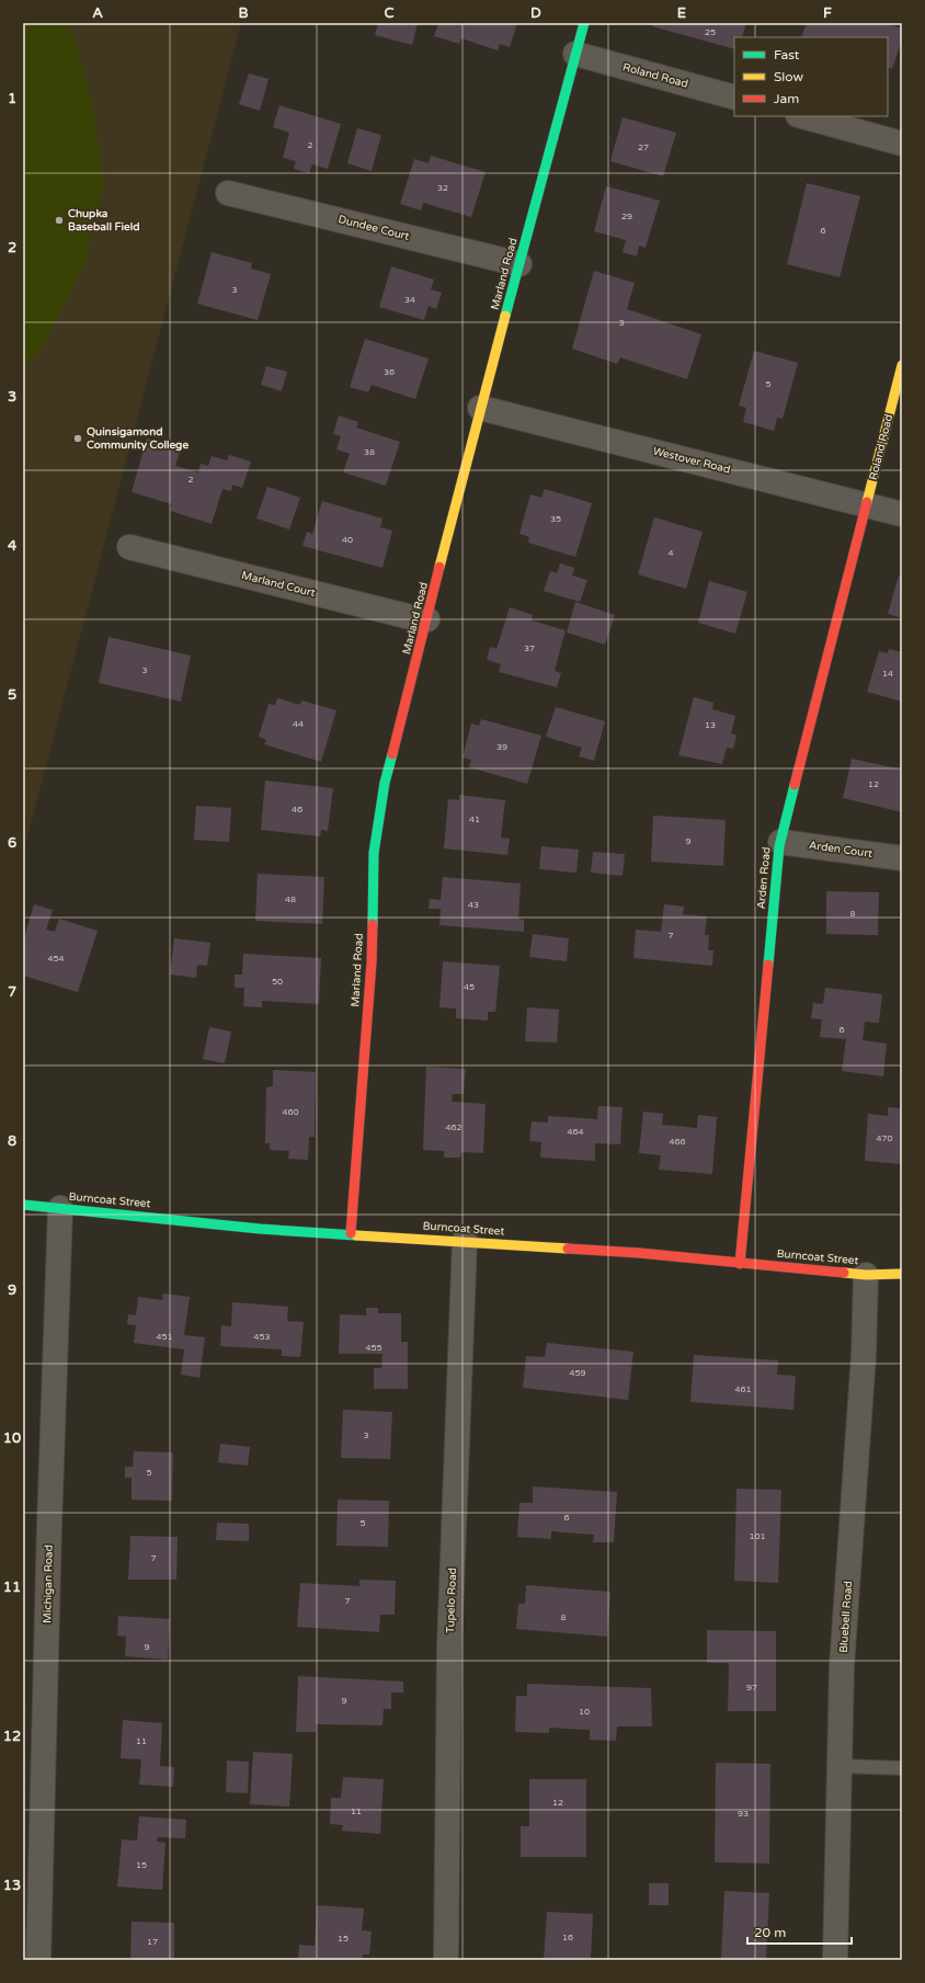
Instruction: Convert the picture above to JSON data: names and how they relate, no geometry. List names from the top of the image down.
{
  "streets": {
    "street": [
      "Roland Road",
      "Dundee Court",
      "Marland Road",
      "Westover Road",
      "Marland Court",
      "Arden Court",
      "Arden Road",
      "Burncoat Street",
      "Michigan Road",
      "Tupelo Road",
      "Bluebell Road"
    ]
  },
  "crossings": [
    ["Roland Road", "Marland Road"],
    ["Roland Road", "Westover Road"],
    ["Roland Road", "Arden Road"],
    ["Dundee Court", "Marland Road"],
    ["Marland Road", "Westover Road"],
    ["Marland Road", "Marland Court"],
    ["Marland Road", "Burncoat Street"],
    ["Westover Road", "Arden Road"],
    ["Arden Court", "Arden Road"],
    ["Arden Road", "Burncoat Street"],
    ["Burncoat Street", "Michigan Road"],
    ["Burncoat Street", "Tupelo Road"],
    ["Burncoat Street", "Bluebell Road"]
  ],
  "places": ["Chupka Baseball Field", "Quinsigamond Community College"],
  "house_numbers": [
    "25",
    "2",
    "27",
    "32",
    "29",
    "6",
    "3",
    "34",
    "3",
    "36",
    "5",
    "38",
    "2",
    "35",
    "40",
    "4",
    "37",
    "3",
    "14",
    "44",
    "13",
    "39",
    "12",
    "46",
    "41",
    "9",
    "48",
    "43",
    "8",
    "7",
    "454",
    "50",
    "45",
    "6",
    "460",
    "462",
    "464",
    "470",
    "466",
    "451",
    "453",
    "455",
    "459",
    "461",
    "3",
    "5",
    "6",
    "5",
    "101",
    "7",
    "7",
    "8",
    "9",
    "97",
    "9",
    "10",
    "11",
    "12",
    "11",
    "93",
    "15",
    "16",
    "15",
    "17"
  ],
  "legend": ["Fast", "Slow", "Jam"],
  "scale_bar": "20 m",
  "grid": {
    "columns": [
      "A",
      "B",
      "C",
      "D",
      "E",
      "F"
    ],
    "rows": [
      "1",
      "2",
      "3",
      "4",
      "5",
      "6",
      "7",
      "8",
      "9",
      "10",
      "11",
      "12",
      "13"
    ]
  }
}
